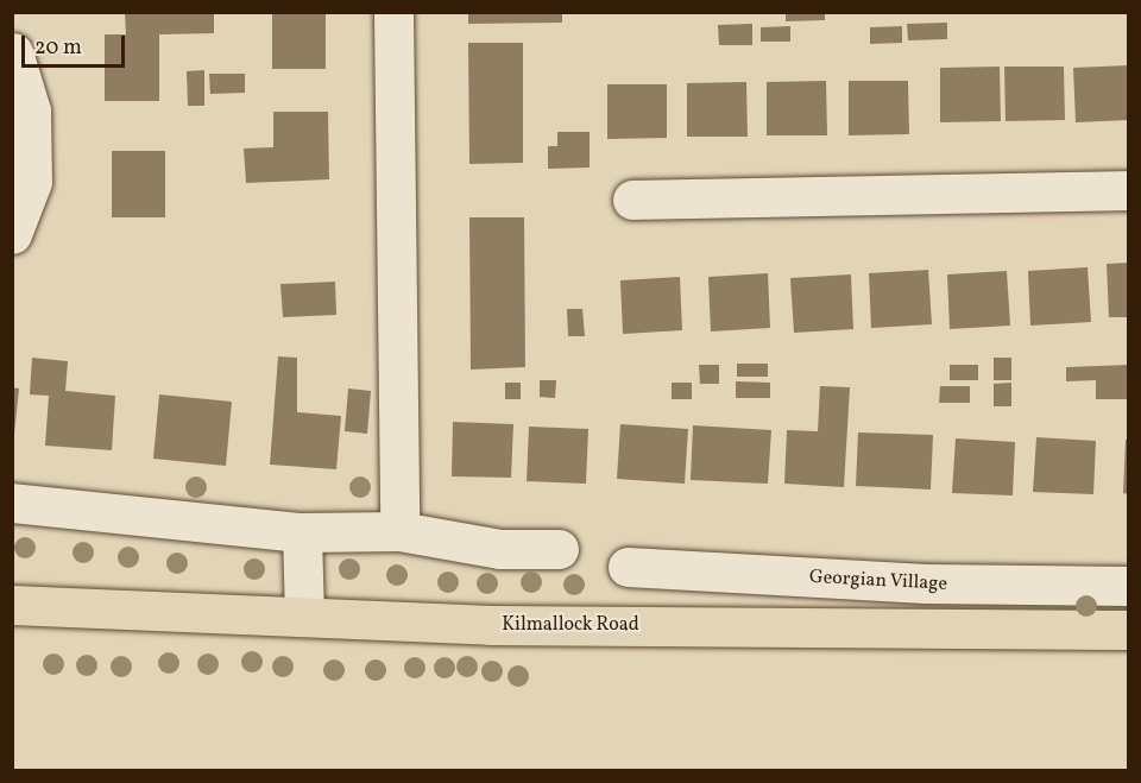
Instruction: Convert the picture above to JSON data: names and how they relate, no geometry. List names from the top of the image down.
{
  "streets": {
    "main road": ["Kilmallock Road"],
    "street": ["Georgian Village"]
  },
  "scale_bar": "20 m"
}
